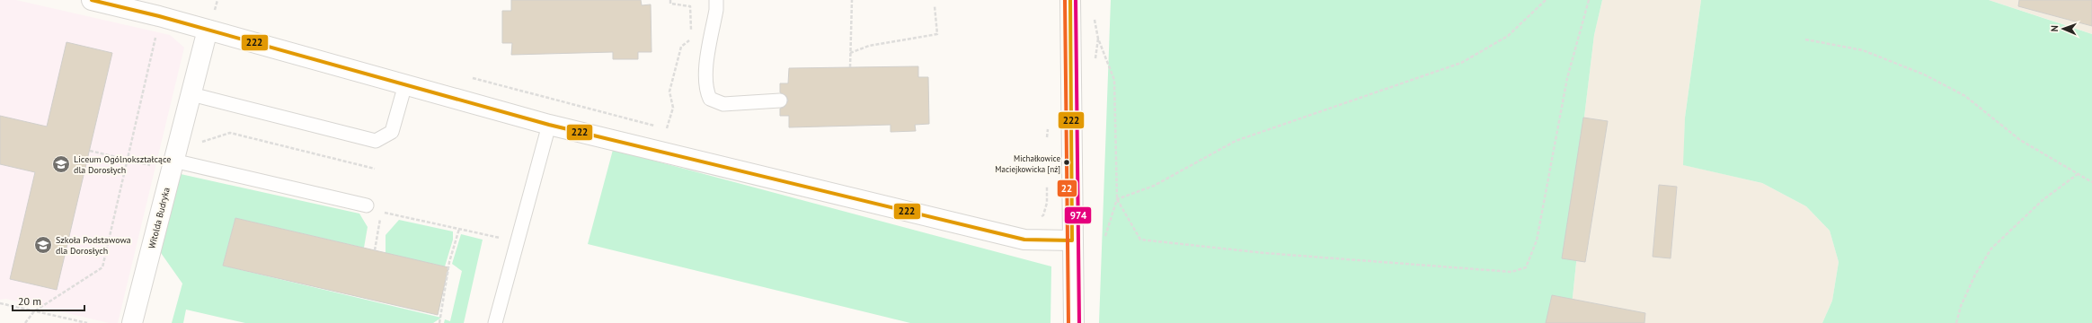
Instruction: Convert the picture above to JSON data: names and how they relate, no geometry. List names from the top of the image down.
{
  "streets": {
    "street": ["Witolda Budryka"]
  },
  "places": {
    "other": ["Michałkowice Maciejkowicka [nż]"],
    "school or university": ["Liceum Ogólnokształcące dla Dorosłych", "Szkoła Podstawowa dla Dorosłych"]
  },
  "lines": ["transit line 222", "transit line 22", "transit line 974"],
  "scale_bar": "20 m",
  "north": "left"
}
